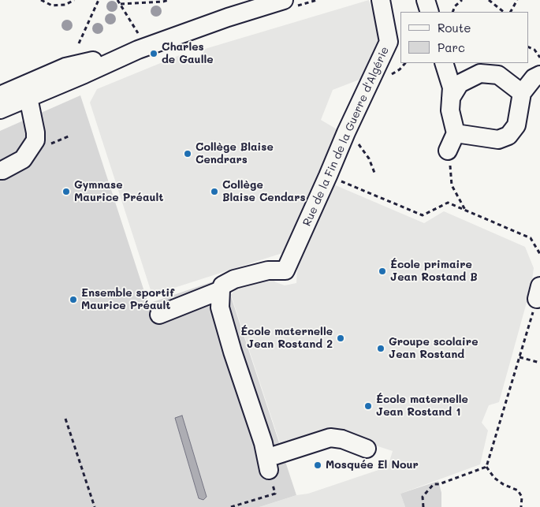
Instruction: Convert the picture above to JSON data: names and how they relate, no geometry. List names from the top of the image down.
{
  "streets": {
    "street": ["Rue de la Fin de la Guerre d'Algérie"]
  },
  "places": [
    "Charles de Gaulle",
    "Collège Blaise Cendrars",
    "Gymnase Maurice Préault",
    "Collège Blaise Cendars",
    "École primaire Jean Rostand B",
    "Ensemble sportif Maurice Préault",
    "École maternelle Jean Rostand 2",
    "Groupe scolaire Jean Rostand",
    "École maternelle Jean Rostand 1",
    "Mosquée El Nour"
  ],
  "legend": ["Route", "Parc"]
}
